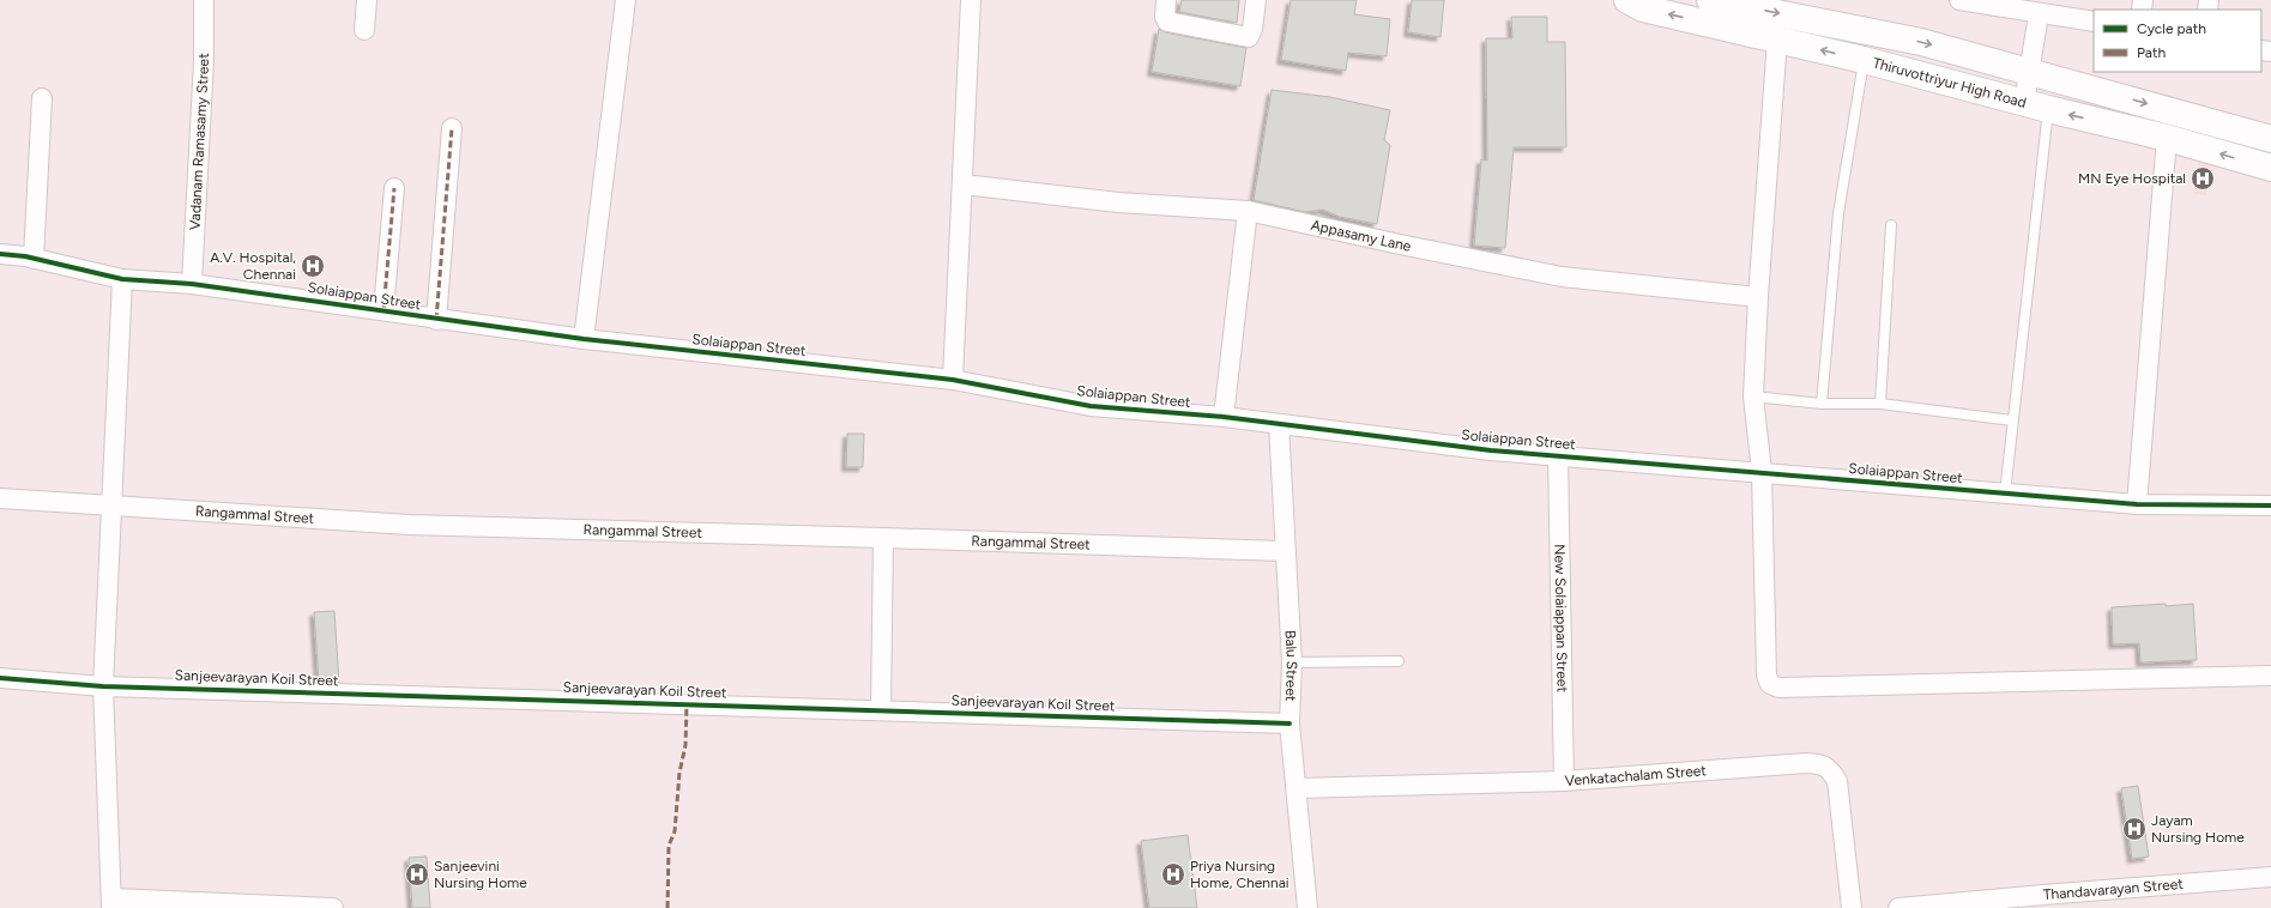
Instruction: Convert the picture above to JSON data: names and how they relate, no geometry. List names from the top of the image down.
{
  "streets": {
    "main road": ["Thiruvottriyur High Road"],
    "street": [
      "Vadanam Ramasamy Street",
      "Appasamy Lane",
      "Solaiappan Street",
      "Rangammal Street",
      "New Solaiappan Street",
      "Balu Street",
      "Sanjeevarayan Koil Street",
      "Venkatachalam Street",
      "Thandavarayan Street"
    ]
  },
  "crossings": [
    ["Vadanam Ramasamy Street", "Solaiappan Street"],
    ["Solaiappan Street", "New Solaiappan Street"],
    ["Solaiappan Street", "Balu Street"],
    ["Rangammal Street", "Balu Street"],
    ["New Solaiappan Street", "Venkatachalam Street"],
    ["Balu Street", "Sanjeevarayan Koil Street"],
    ["Balu Street", "Venkatachalam Street"]
  ],
  "places": {
    "hospital": [
      "MN Eye Hospital",
      "A.V. Hospital, Chennai",
      "Jayam Nursing Home",
      "Sanjeevini Nursing Home",
      "Priya Nursing Home, Chennai"
    ]
  },
  "legend": ["Cycle path", "Path"]
}
